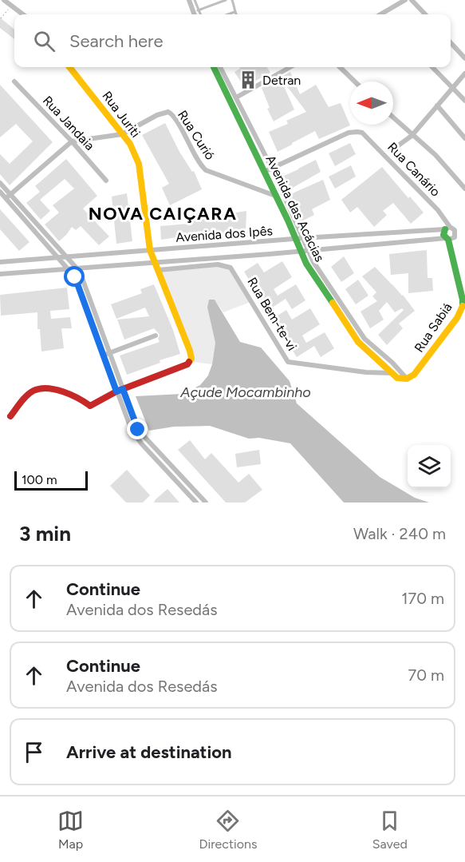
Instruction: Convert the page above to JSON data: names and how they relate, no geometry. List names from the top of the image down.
{
  "streets": {
    "street": [
      "Rua Juriti",
      "Rua Jandaia",
      "Rua Curió",
      "Rua Canário",
      "Avenida das Acácias",
      "Avenida dos Ipês",
      "Rua Bem-te-vi",
      "Rua Sabiá"
    ]
  },
  "crossings": [
    ["Rua Juriti", "Rua Curió"],
    ["Rua Juriti", "Avenida dos Ipês"],
    ["Rua Juriti", "Rua Bem-te-vi"],
    ["Rua Jandaia", "Rua Curió"],
    ["Rua Curió", "Avenida das Acácias"],
    ["Rua Canário", "Avenida das Acácias"],
    ["Rua Canário", "Avenida dos Ipês"],
    ["Rua Canário", "Rua Sabiá"],
    ["Avenida das Acácias", "Avenida dos Ipês"],
    ["Avenida das Acácias", "Rua Bem-te-vi"],
    ["Avenida das Acácias", "Rua Sabiá"],
    ["Avenida dos Ipês", "Rua Sabiá"]
  ],
  "districts": ["NOVA CAIÇARA"],
  "water": ["Açude Mocambinho"],
  "places": {
    "building": ["Detran"]
  },
  "scale_bar": "100 m",
  "north": "left",
  "page": {
    "search": "Search here",
    "scale": "100 m",
    "heading": ["3 min", "Walk · 240 m"],
    "list": [
      ["Continue", "Avenida dos Resedás", "170 m"],
      ["Continue", "Avenida dos Resedás", "70 m"],
      "Arrive at destination"
    ],
    "nav": ["Map", "Directions", "Saved"]
  }
}
